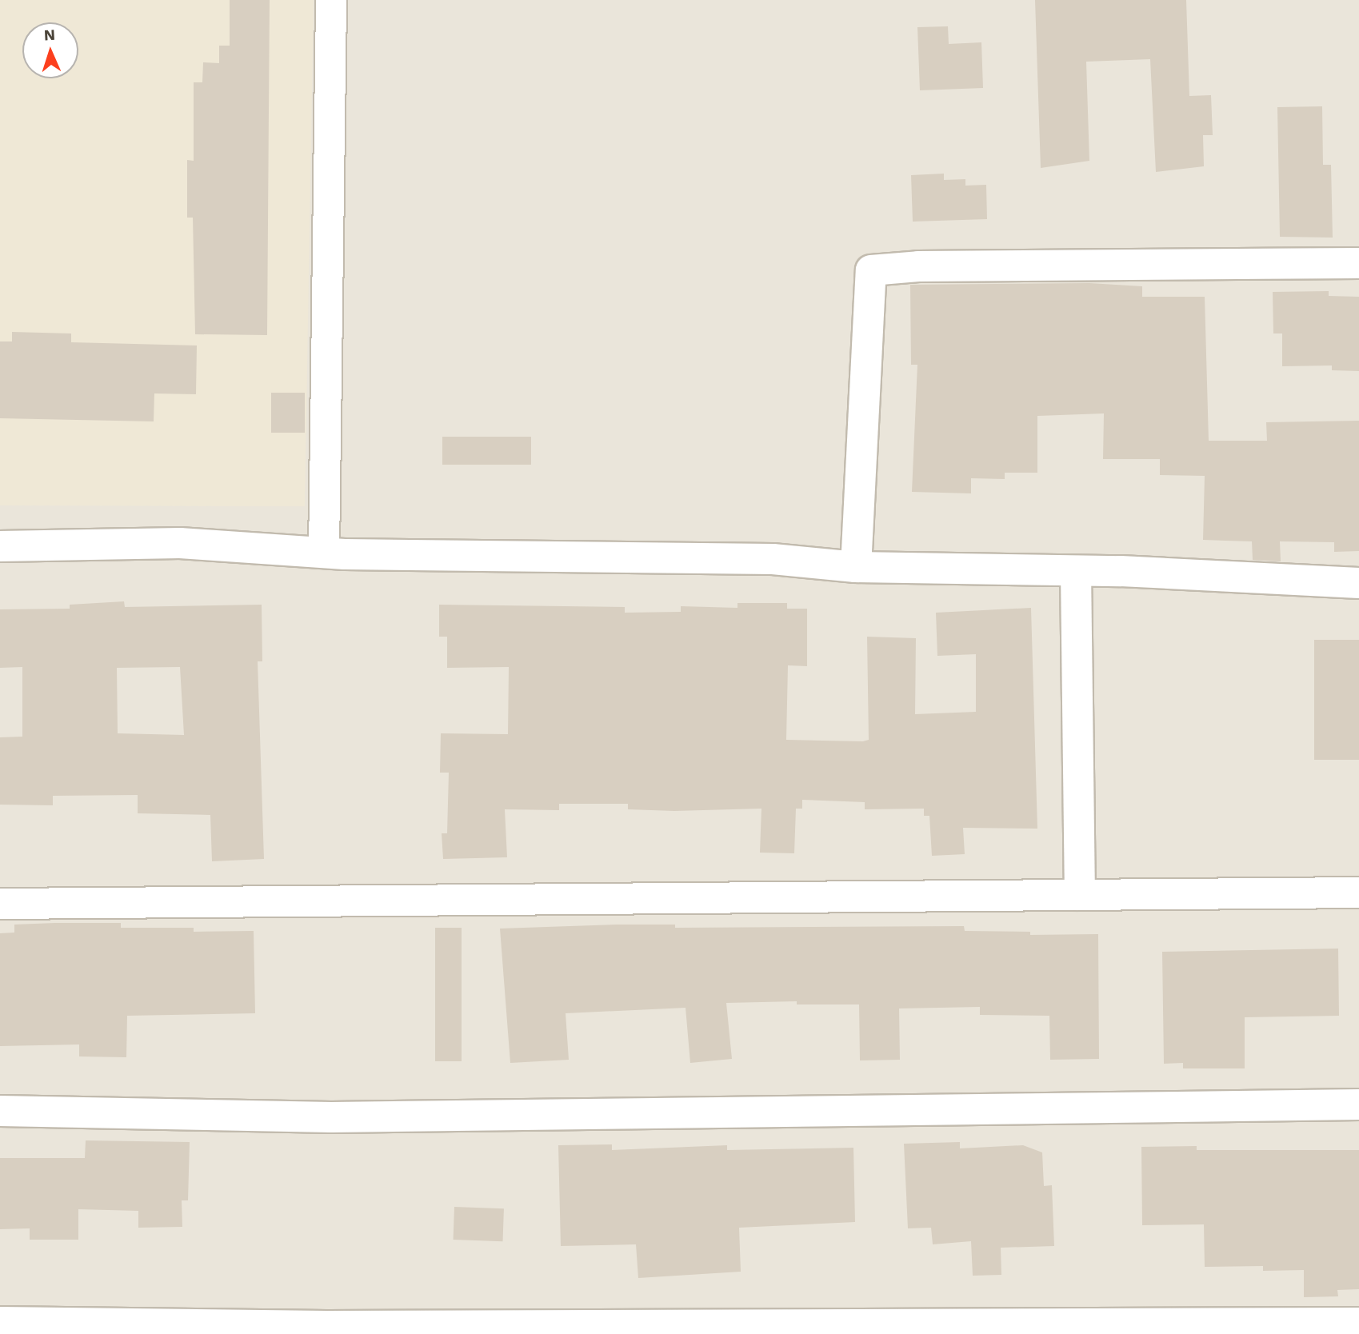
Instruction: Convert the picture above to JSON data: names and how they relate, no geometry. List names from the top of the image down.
{
  "north": "top"
}
